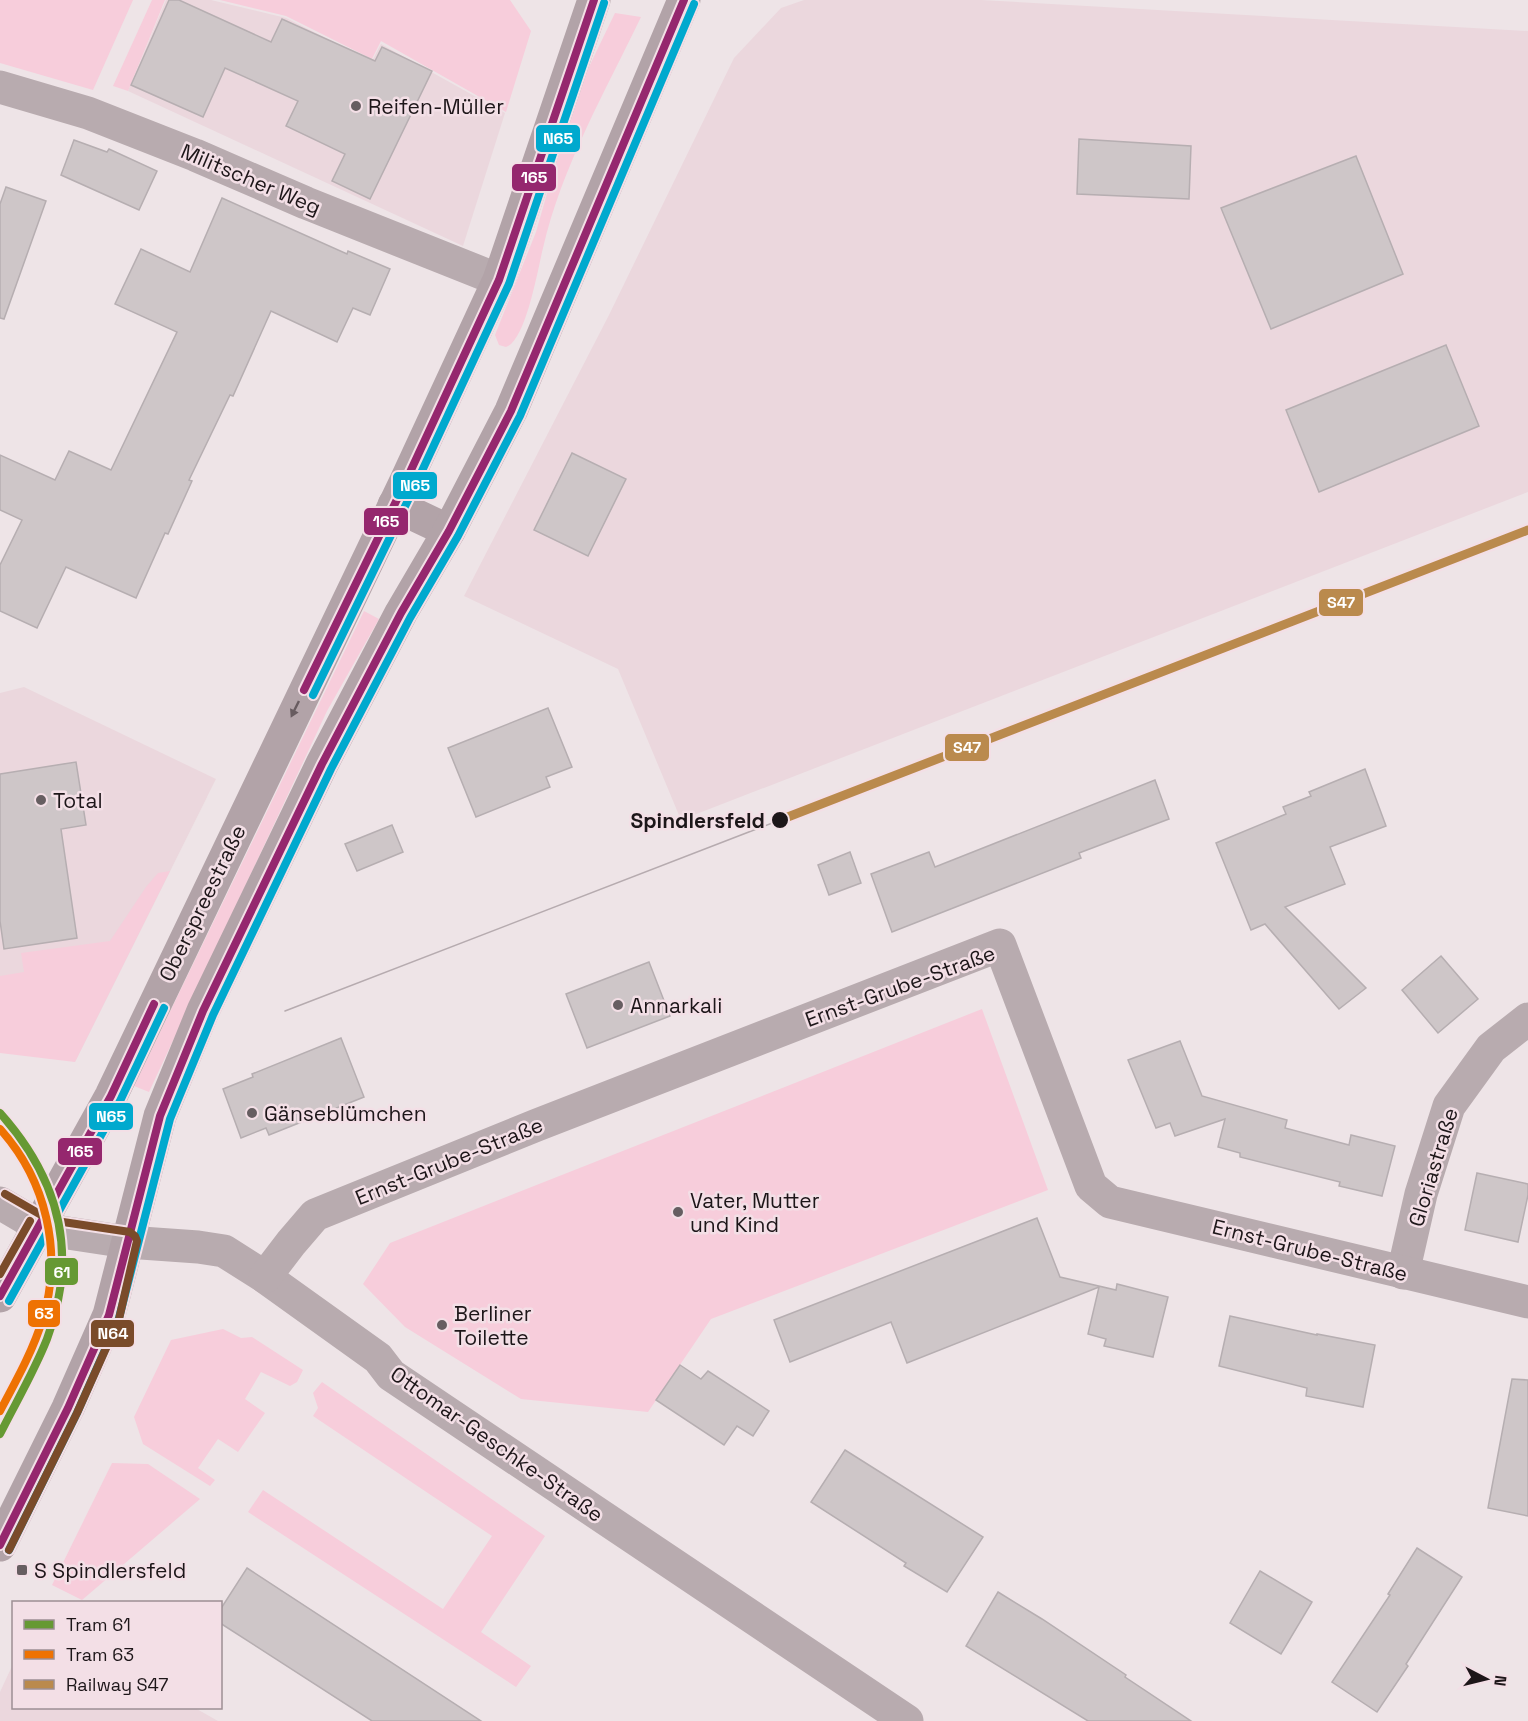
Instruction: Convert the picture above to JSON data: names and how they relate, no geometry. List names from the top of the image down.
{
  "streets": {
    "main road": ["Oberspreestraße"],
    "street": [
      "Militscher Weg",
      "Ernst-Grube-Straße",
      "Gloriastraße",
      "Ottomar-Geschke-Straße"
    ]
  },
  "crossings": [
    ["Militscher Weg", "Oberspreestraße"],
    ["Oberspreestraße", "Ottomar-Geschke-Straße"],
    ["Ernst-Grube-Straße", "Gloriastraße"],
    ["Ernst-Grube-Straße", "Ottomar-Geschke-Straße"]
  ],
  "places": {
    "other": [
      "Reifen-Müller",
      "Total",
      "Spindlersfeld",
      "Annarkali",
      "Gänseblümchen",
      "Vater, Mutter und Kind",
      "Berliner Toilette"
    ],
    "transit": ["S Spindlersfeld"]
  },
  "lines": [
    "transit line 165",
    "transit line N65",
    "rail line S47",
    "tram line 61",
    "tram line 63",
    "transit line N64"
  ],
  "legend": ["Tram 61", "Tram 63", "Railway S47"],
  "north": "right"
}
